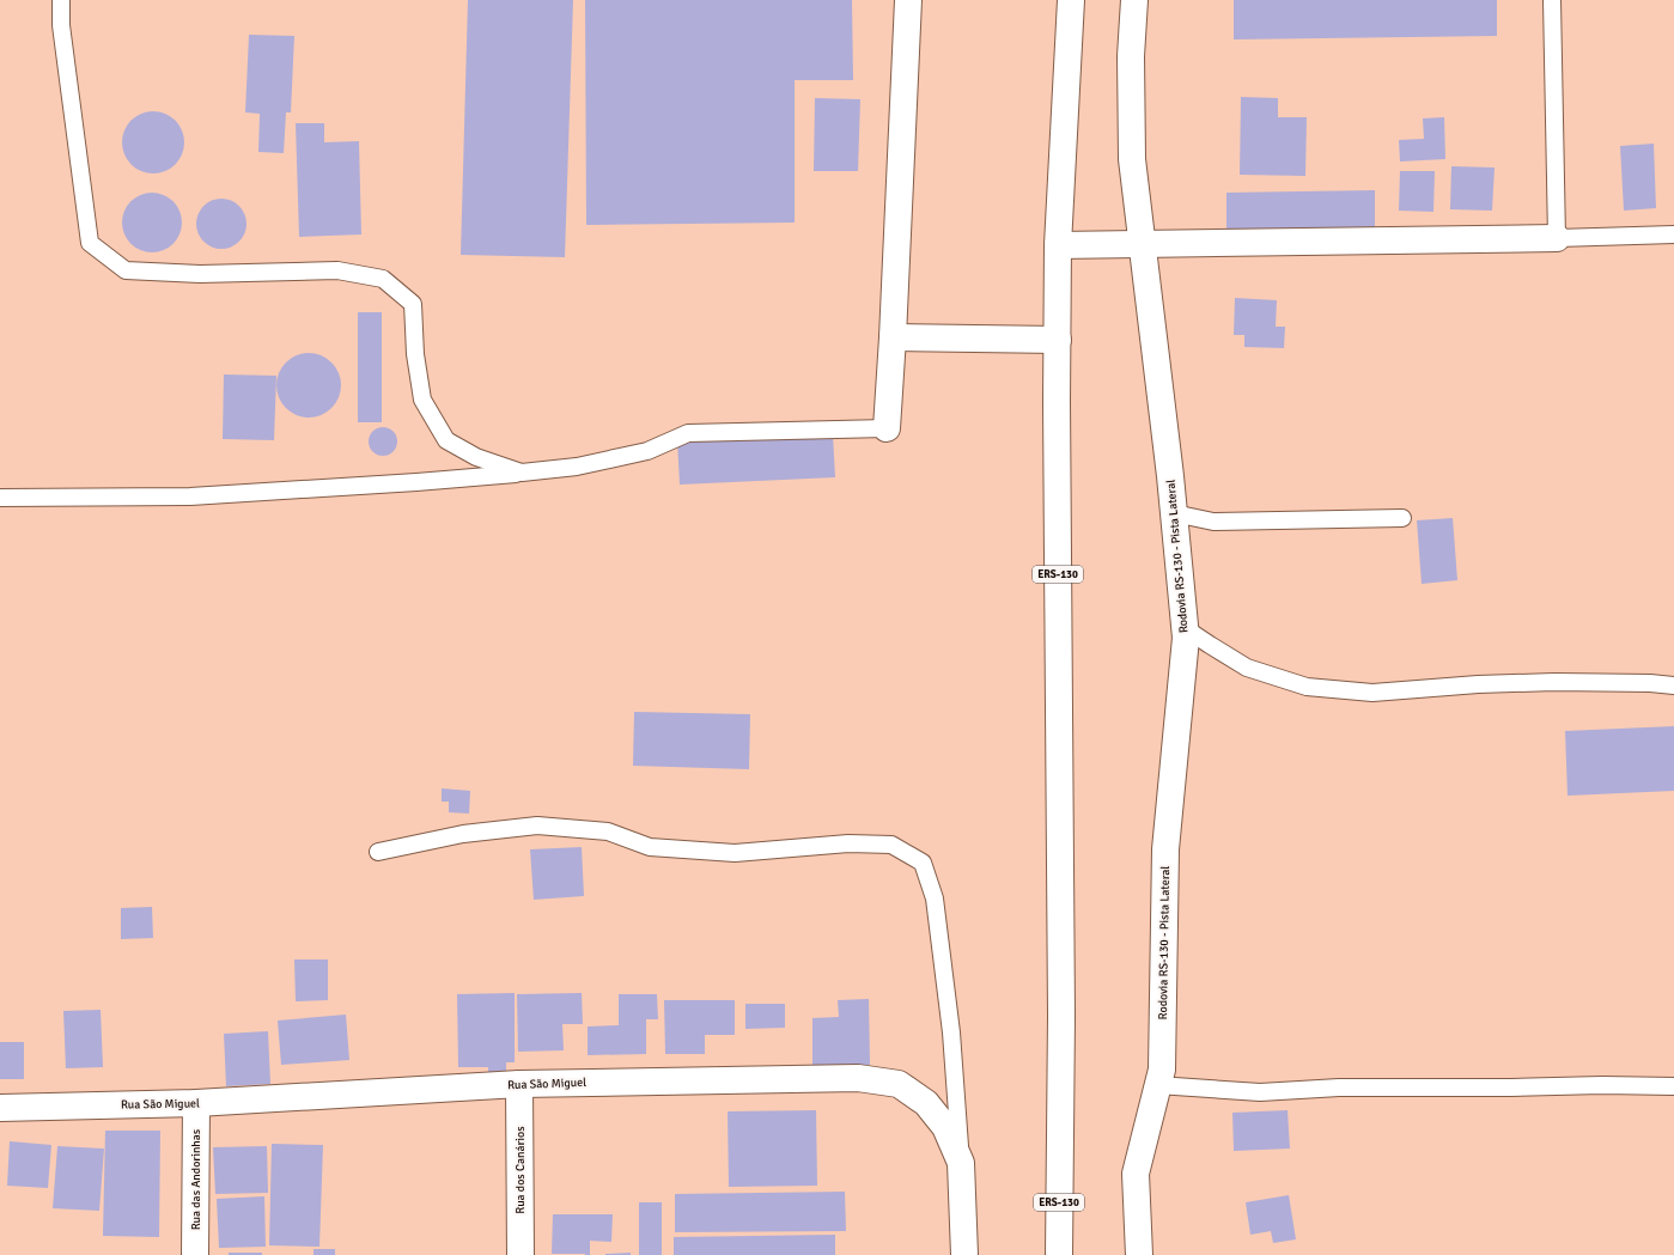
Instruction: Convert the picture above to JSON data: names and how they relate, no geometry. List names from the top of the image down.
{
  "streets": {
    "street": [
      "Rodovia RS-130 - Pista Lateral",
      "ERS-130",
      "Rua São Miguel",
      "Rua dos Canários",
      "Rua das Andorinhas"
    ]
  },
  "crossings": [
    ["Rua São Miguel", "Rua dos Canários"],
    ["Rua São Miguel", "Rua das Andorinhas"]
  ]
}
